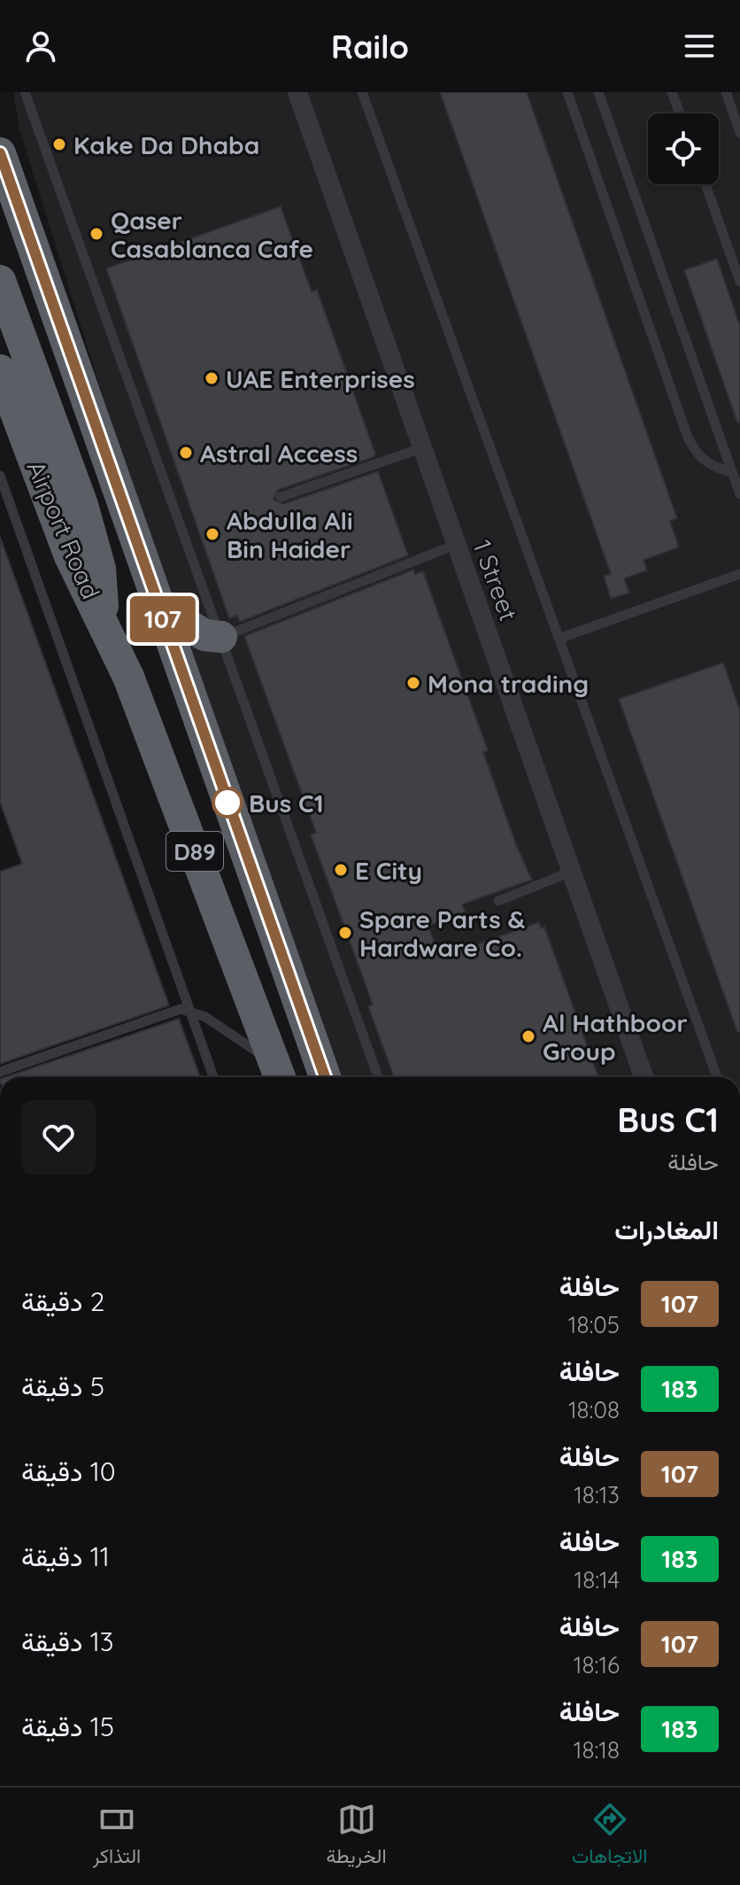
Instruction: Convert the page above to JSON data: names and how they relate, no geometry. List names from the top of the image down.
{
  "streets": {
    "highway": ["Airport Road", "D89"],
    "street": ["1 Street"]
  },
  "places": [
    "Kake Da Dhaba",
    "Qaser Casablanca Cafe",
    "UAE Enterprises",
    "Astral Access",
    "Abdulla Ali Bin Haider",
    "Mona trading",
    "Bus C1",
    "E City",
    "Spare Parts & Hardware Co.",
    "Al Hathboor Group"
  ],
  "lines": ["bus line 107"],
  "page": {
    "header": "Railo",
    "on_map": "107",
    "heading": [
      ["Bus C1", "حافلة"],
      "المغادرات"
    ],
    "list": [
      {
        "mark": "107",
        "name": "حافلة",
        "note": "18:05",
        "value": "2 دقيقة"
      },
      {
        "mark": "183",
        "name": "حافلة",
        "note": "18:08",
        "value": "5 دقيقة"
      },
      {
        "mark": "107",
        "name": "حافلة",
        "note": "18:13",
        "value": "10 دقيقة"
      },
      {
        "mark": "183",
        "name": "حافلة",
        "note": "18:14",
        "value": "11 دقيقة"
      },
      {
        "mark": "107",
        "name": "حافلة",
        "note": "18:16",
        "value": "13 دقيقة"
      },
      {
        "mark": "183",
        "name": "حافلة",
        "note": "18:18",
        "value": "15 دقيقة"
      }
    ],
    "tabs": ["الاتجاهات", "الخريطة", "التذاكر"]
  }
}
